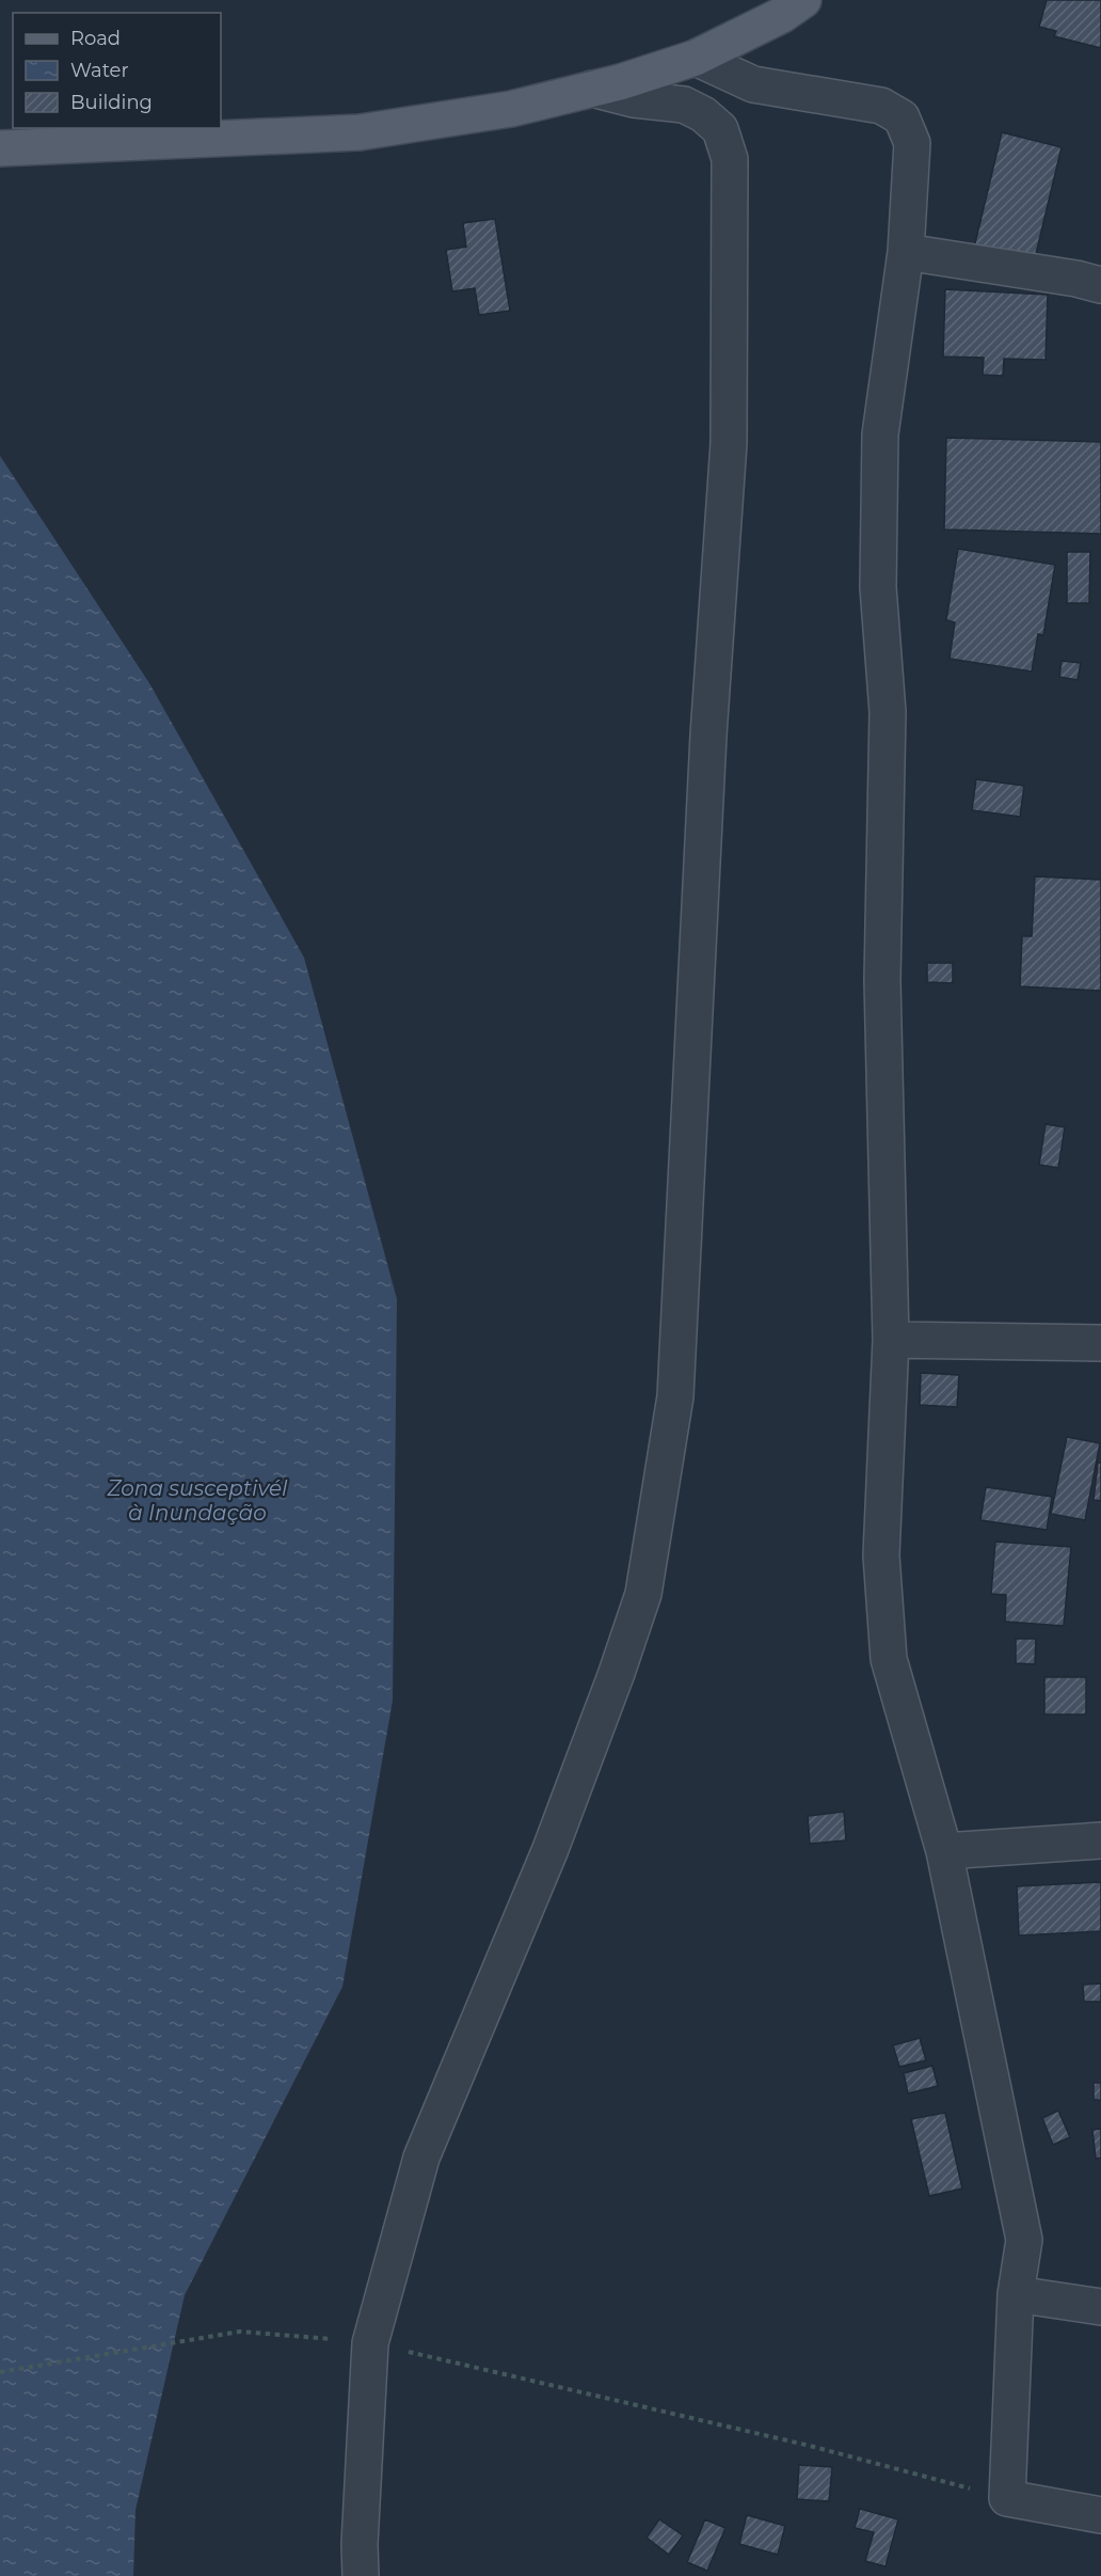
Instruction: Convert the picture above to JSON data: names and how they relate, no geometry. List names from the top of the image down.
{
  "water": ["Zona susceptivél à Inundação"],
  "legend": ["Road", "Water", "Building"]
}
